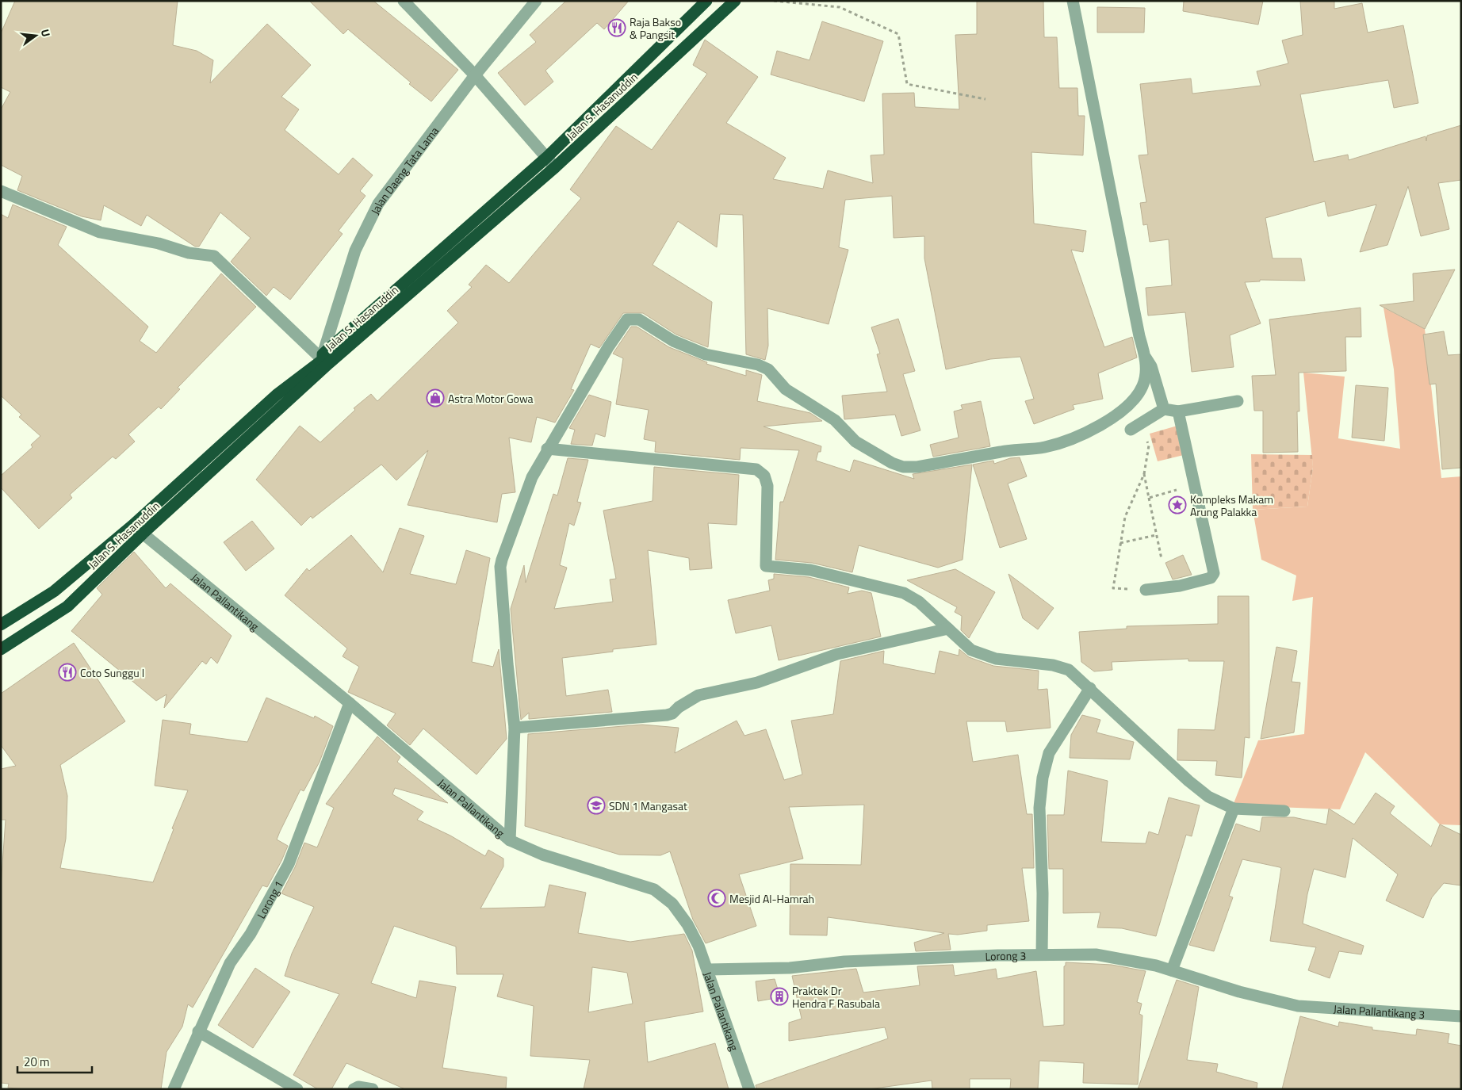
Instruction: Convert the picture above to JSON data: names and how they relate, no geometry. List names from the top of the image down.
{
  "streets": {
    "highway": ["Jalan S. Hasanuddin"],
    "street": [
      "Jalan Daeng Tata Lama",
      "Jalan Pallantikang",
      "Lorong 1",
      "Lorong 3",
      "Jalan Pallantikang 3"
    ]
  },
  "crossings": [
    ["Jalan S. Hasanuddin", "Jalan Daeng Tata Lama"],
    ["Jalan S. Hasanuddin", "Jalan Pallantikang"],
    ["Jalan Pallantikang", "Lorong 1"],
    ["Jalan Pallantikang", "Lorong 3"],
    ["Lorong 3", "Jalan Pallantikang 3"]
  ],
  "places": {
    "restaurant": ["Raja Bakso & Pangsit", "Coto Sunggu I"],
    "shop": ["Astra Motor Gowa"],
    "place": ["Kompleks Makam Arung Palakka"],
    "school or university": ["SDN 1 Mangasat"],
    "mosque": ["Mesjid Al-Hamrah"],
    "building": ["Praktek Dr Hendra F Rasubala"]
  },
  "scale_bar": "20 m",
  "north": "right"
}
